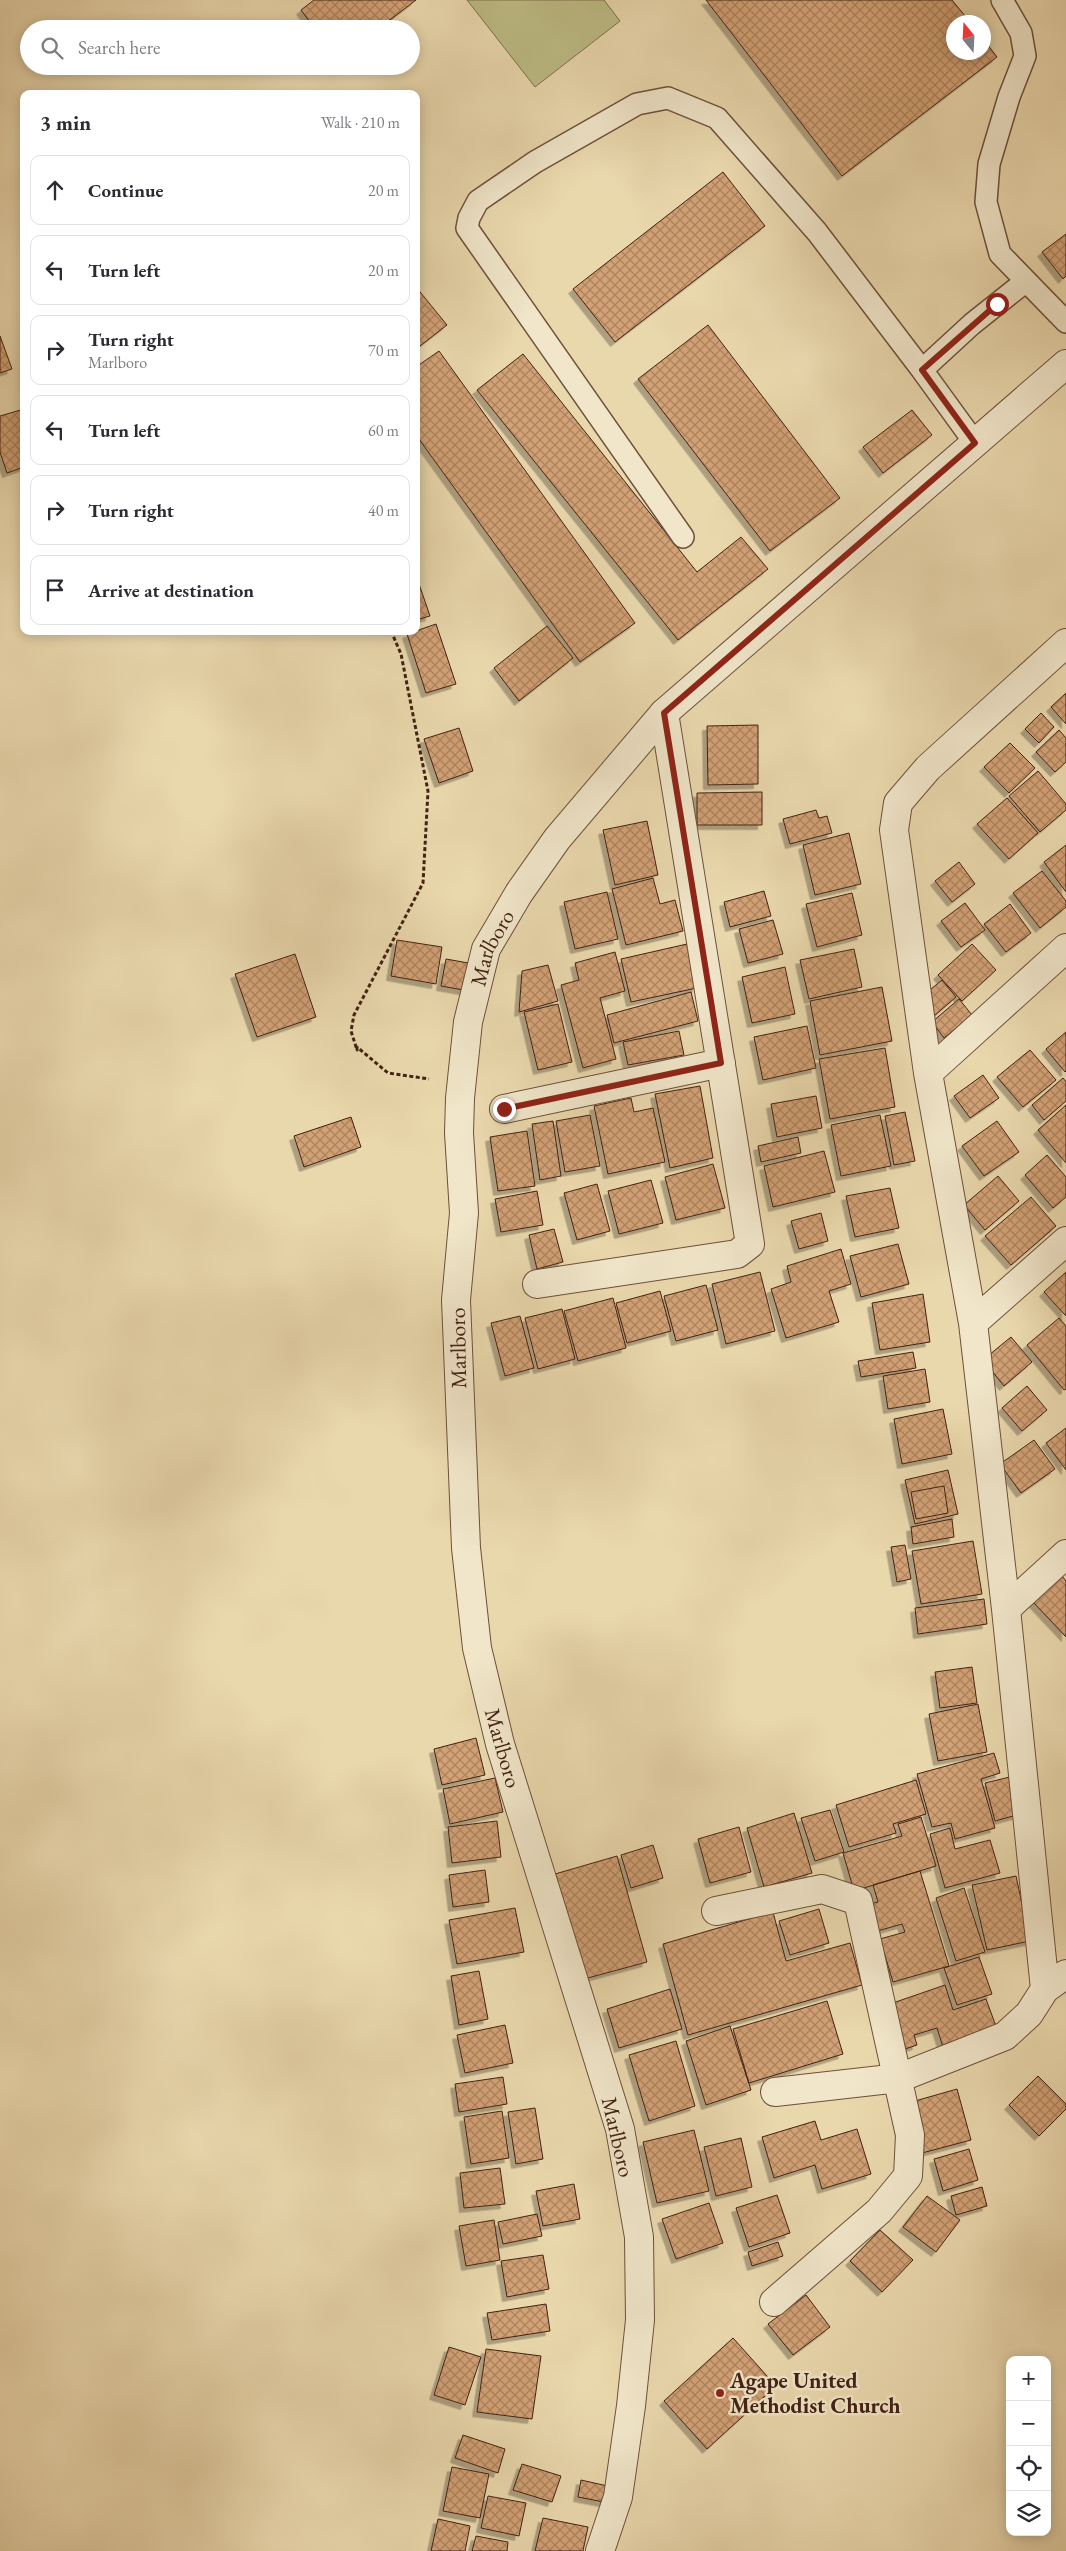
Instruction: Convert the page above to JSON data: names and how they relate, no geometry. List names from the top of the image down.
{
  "streets": {
    "street": ["Marlboro"]
  },
  "places": ["Agape United Methodist Church"],
  "north": "top",
  "page": {
    "search": "Search here",
    "heading": ["3 min", "Walk · 210 m"],
    "list": [
      ["Continue", "20 m"],
      ["Turn left", "20 m"],
      ["Turn right", "Marlboro", "70 m"],
      ["Turn left", "60 m"],
      ["Turn right", "40 m"],
      "Arrive at destination"
    ],
    "map_buttons": ["+", "−"]
  }
}
